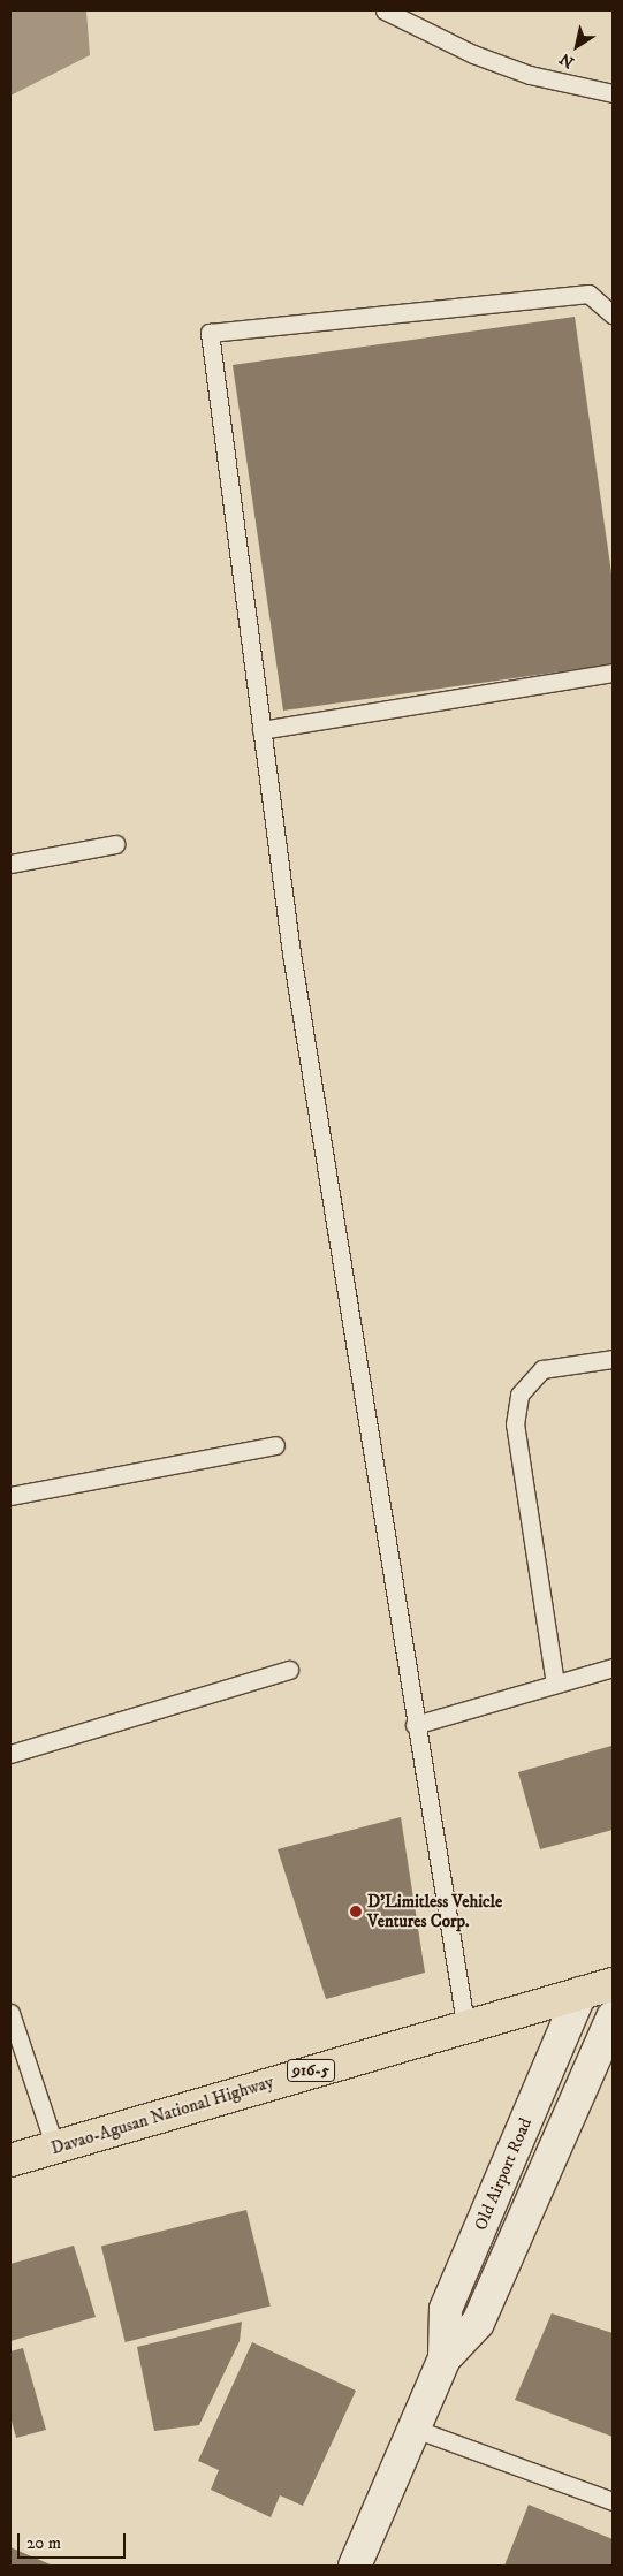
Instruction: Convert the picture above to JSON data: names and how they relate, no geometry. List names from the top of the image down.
{
  "streets": {
    "main road": ["916-5", "Davao-Agusan National Highway"],
    "street": ["Old Airport Road"]
  },
  "crossings": [
    ["Davao-Agusan National Highway", "Old Airport Road"]
  ],
  "places": ["D'Limitless Vehicle Ventures Corp."],
  "scale_bar": "20 m",
  "north": "bottom left"
}
